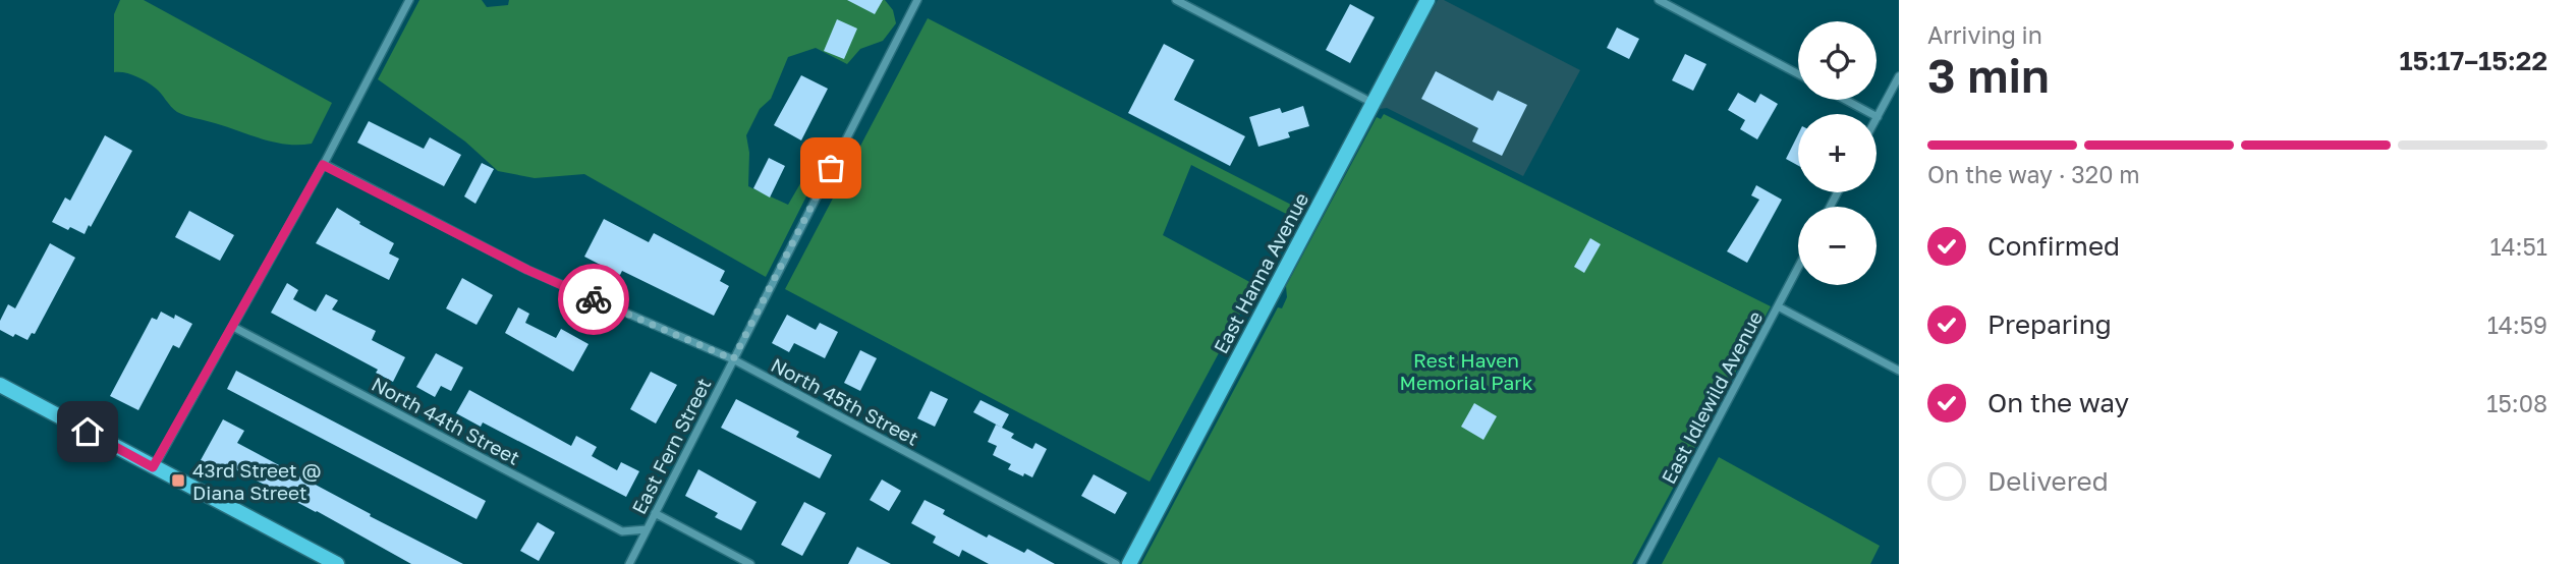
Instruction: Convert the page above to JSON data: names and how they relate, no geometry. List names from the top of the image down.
{
  "streets": {
    "street": [
      "East Hanna Avenue",
      "East Idlewild Avenue",
      "North 45th Street",
      "North 44th Street",
      "East Fern Street"
    ]
  },
  "crossings": [
    ["North 45th Street", "East Fern Street"],
    ["North 44th Street", "East Fern Street"]
  ],
  "parks": ["Rest Haven Memorial Park"],
  "places": {
    "transit": ["43rd Street @ Diana Street"]
  },
  "page": {
    "heading": ["3 min", "Arriving in", "15:17–15:22"],
    "map_buttons": ["+", "−"],
    "bar": "On the way · 320 m",
    "list": [
      ["Confirmed", "14:51"],
      ["Preparing", "14:59"],
      ["On the way", "15:08"],
      "Delivered"
    ]
  }
}
